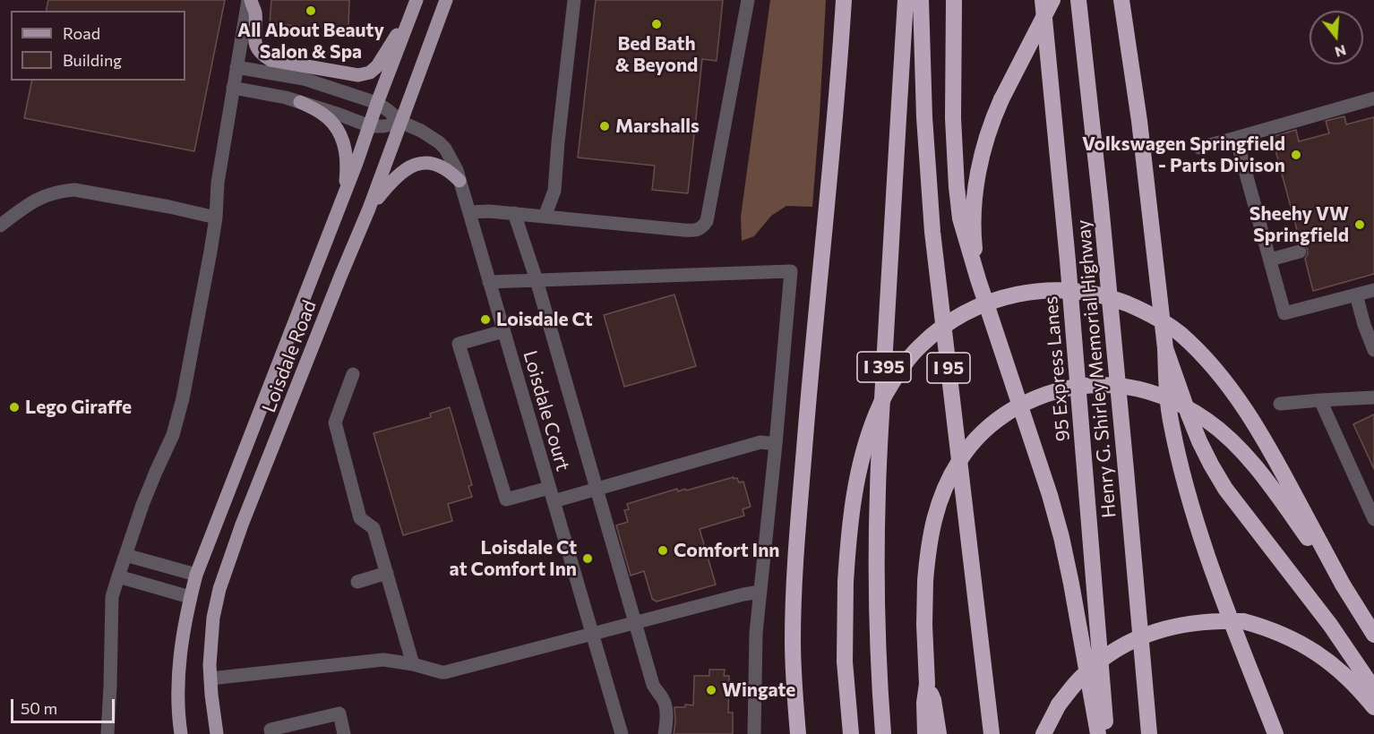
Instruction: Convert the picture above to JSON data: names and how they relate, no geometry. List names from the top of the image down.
{
  "streets": {
    "highway": [
      "I 395",
      "I 95",
      "95 Express Lanes",
      "Henry G. Shirley Memorial Highway"
    ],
    "main road": ["Loisdale Road"],
    "street": ["Loisdale Court"]
  },
  "crossings": [
    ["Loisdale Road", "Loisdale Court"]
  ],
  "places": [
    "All About Beauty Salon & Spa",
    "Bed Bath & Beyond",
    "Marshalls",
    "Volkswagen Springfield - Parts Divison",
    "Sheehy VW Springfield",
    "Loisdale Ct",
    "Lego Giraffe",
    "Comfort Inn",
    "Loisdale Ct at Comfort Inn",
    "Wingate"
  ],
  "legend": ["Road", "Building"],
  "scale_bar": "50 m",
  "north": "bottom"
}
